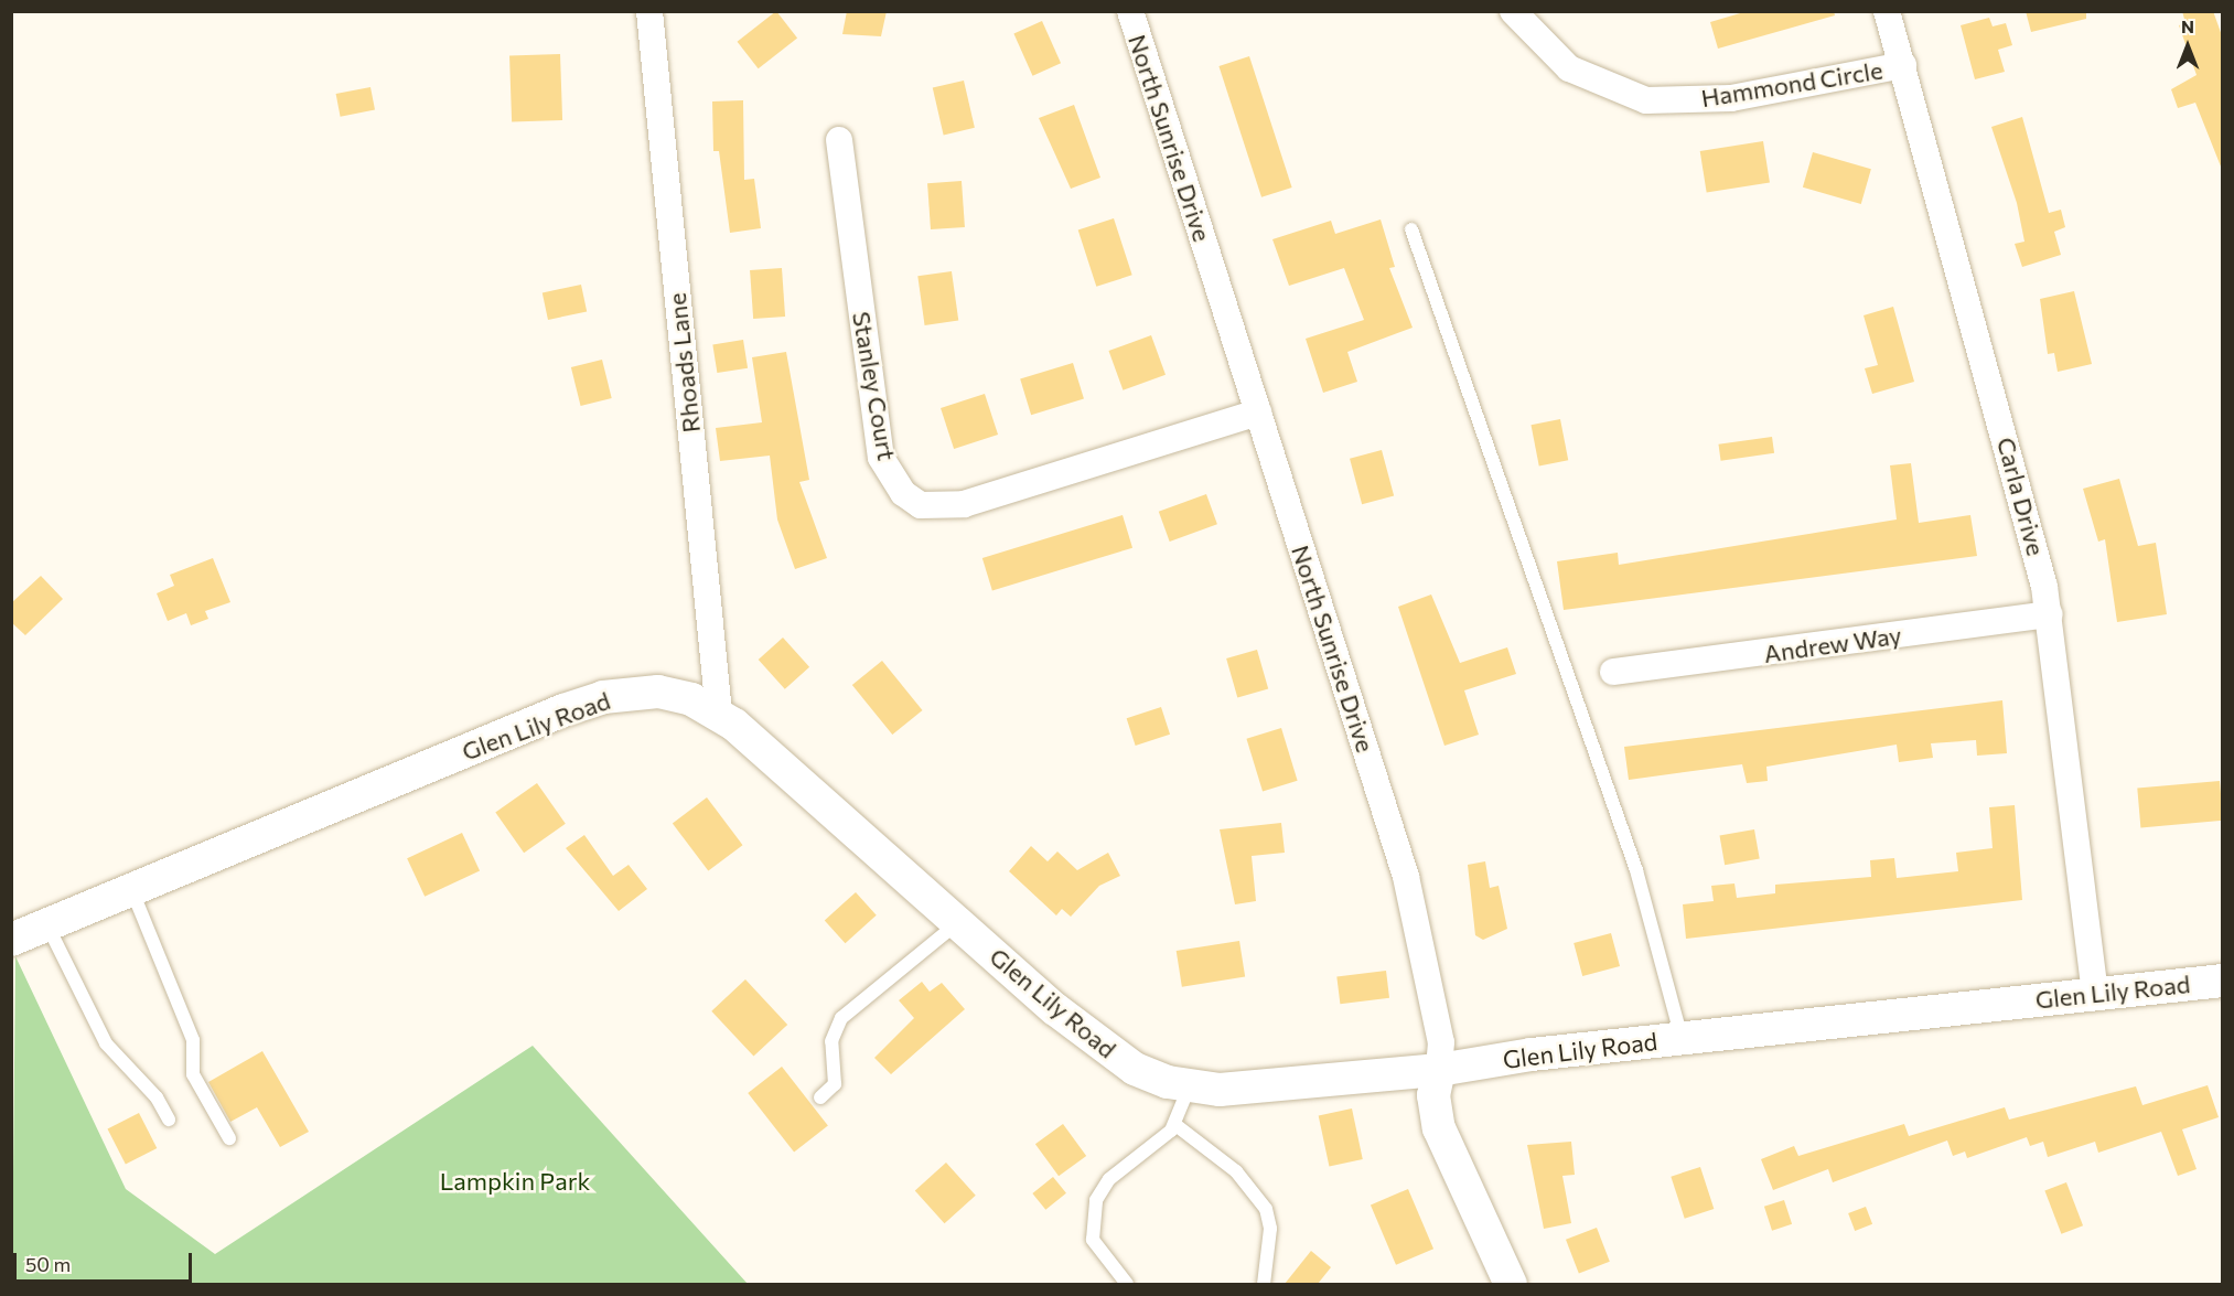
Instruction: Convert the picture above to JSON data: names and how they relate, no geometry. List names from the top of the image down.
{
  "streets": {
    "street": [
      "Hammond Circle",
      "North Sunrise Drive",
      "Rhoads Lane",
      "Stanley Court",
      "Carla Drive",
      "Andrew Way",
      "Glen Lily Road"
    ]
  },
  "crossings": [
    ["Hammond Circle", "Carla Drive"],
    ["North Sunrise Drive", "Stanley Court"],
    ["North Sunrise Drive", "Glen Lily Road"],
    ["Rhoads Lane", "Glen Lily Road"],
    ["Carla Drive", "Andrew Way"],
    ["Carla Drive", "Glen Lily Road"]
  ],
  "parks": ["Lampkin Park"],
  "scale_bar": "50 m",
  "north": "top"
}
